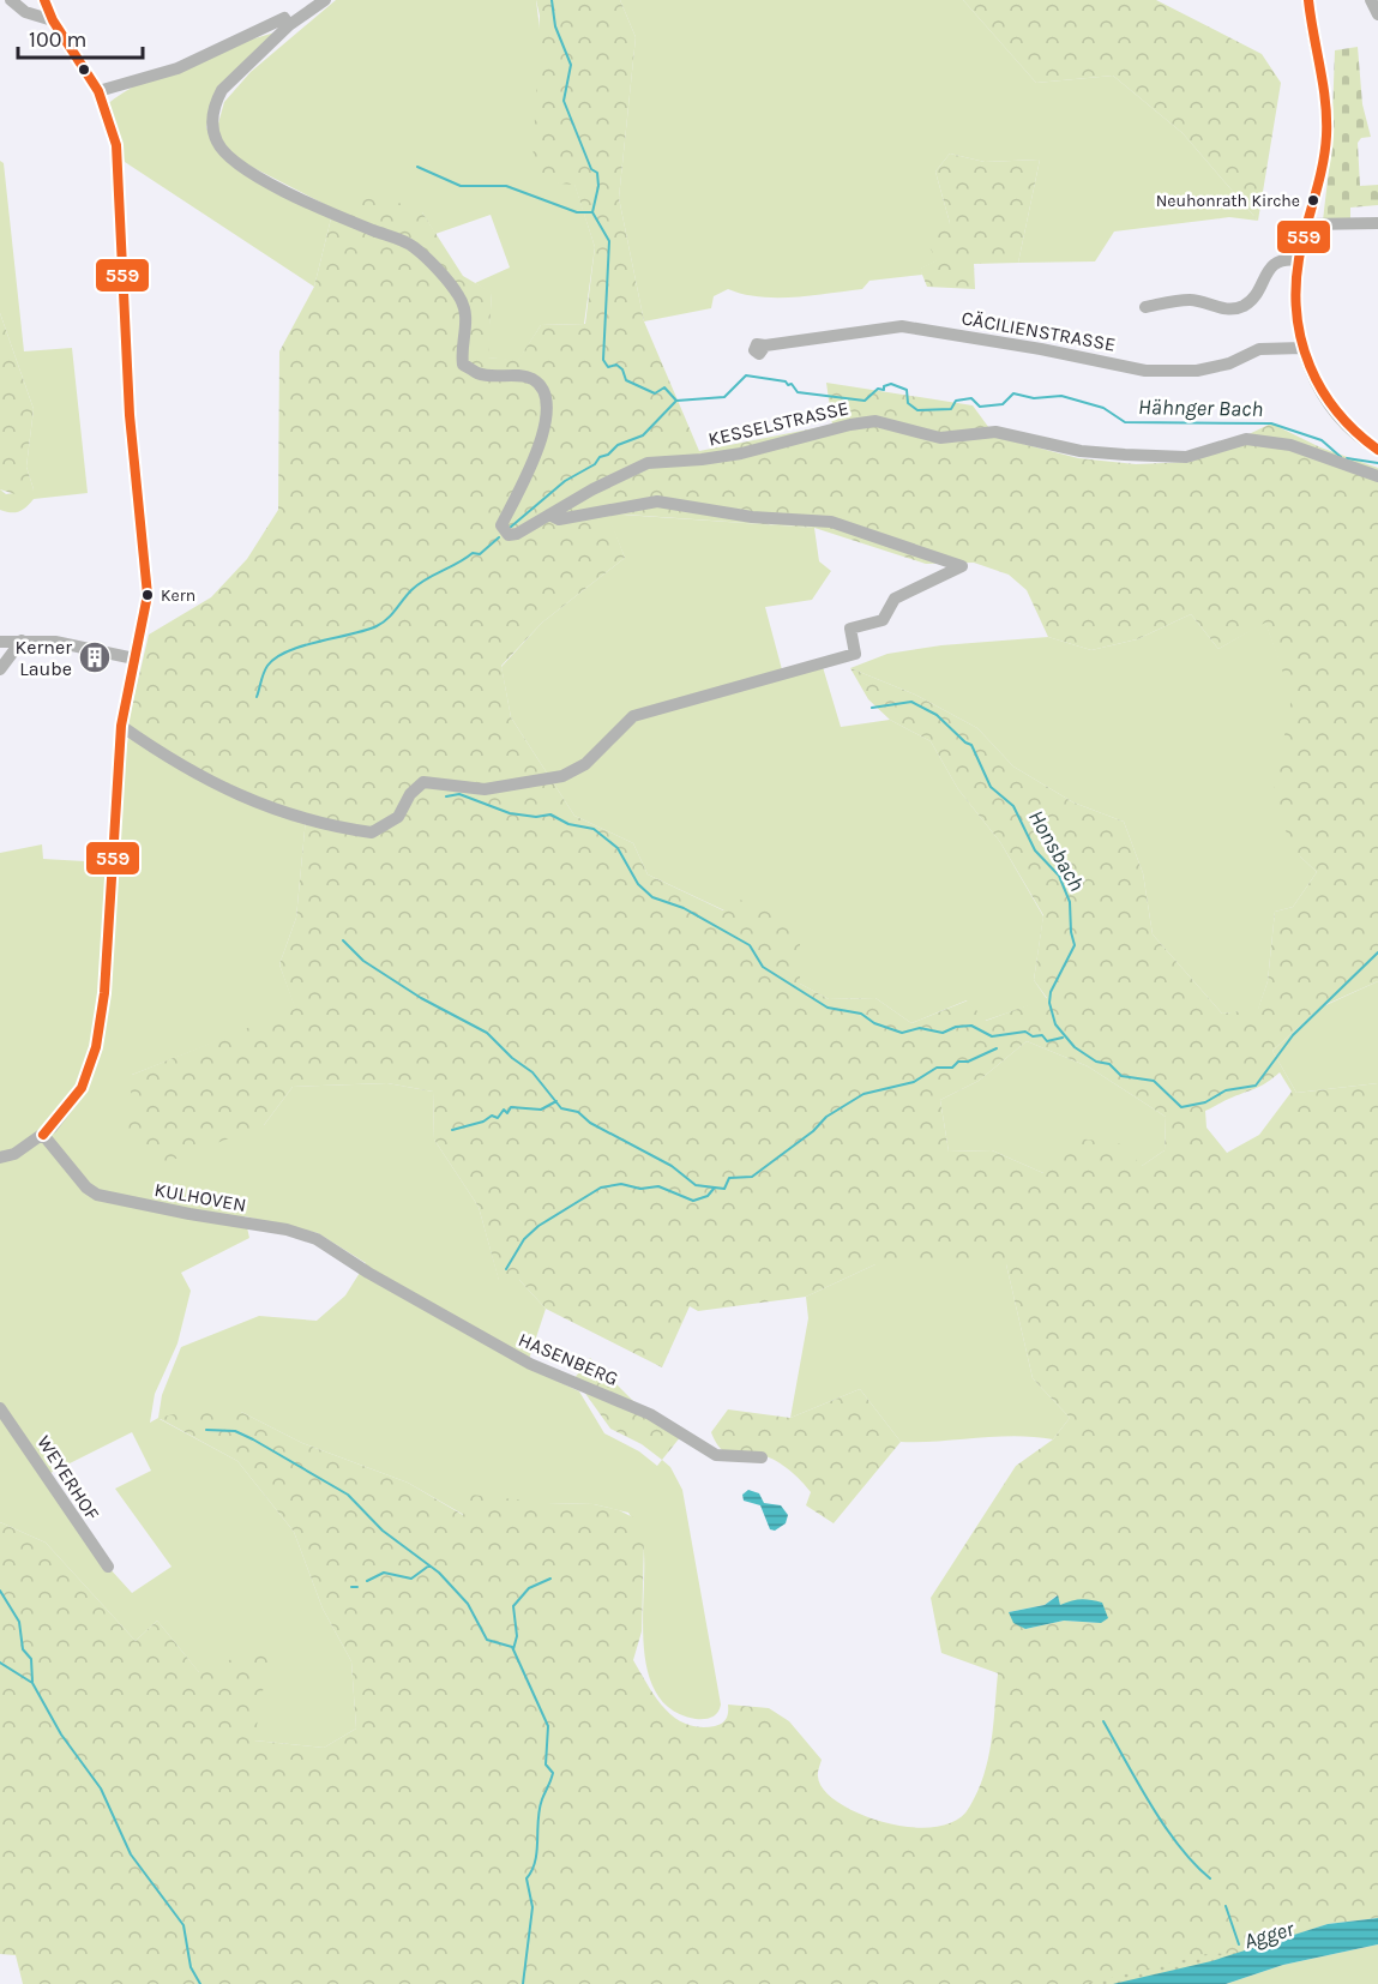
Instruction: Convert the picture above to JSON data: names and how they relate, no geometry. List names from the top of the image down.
{
  "streets": {
    "street": [
      "CÄCILIENSTRASSE",
      "KESSELSTRASSE",
      "KULHOVEN",
      "HASENBERG",
      "WEYERHOF"
    ]
  },
  "crossings": [
    ["KULHOVEN", "HASENBERG"]
  ],
  "water": ["Hähnger Bach", "Honsbach", "Agger"],
  "places": {
    "other": ["Neuhonrath Kirche", "Kern"],
    "building": ["Kerner Laube"]
  },
  "lines": ["transit line 559"],
  "scale_bar": "100 m"
}
